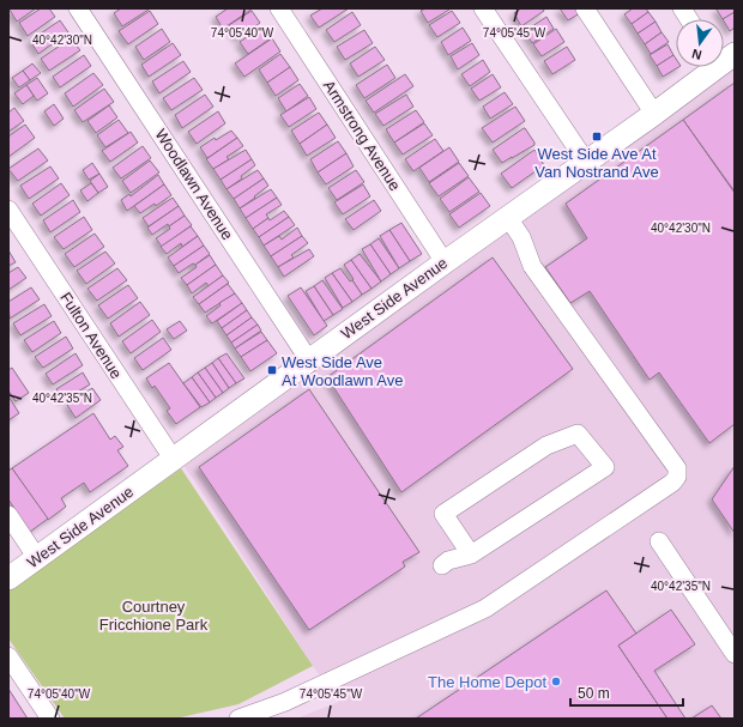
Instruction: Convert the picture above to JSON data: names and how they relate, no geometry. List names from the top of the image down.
{
  "streets": {
    "main road": ["West Side Avenue"],
    "street": ["Armstrong Avenue", "Woodlawn Avenue", "Fulton Avenue"]
  },
  "crossings": [
    ["Armstrong Avenue", "West Side Avenue"],
    ["Woodlawn Avenue", "West Side Avenue"],
    ["West Side Avenue", "Fulton Avenue"]
  ],
  "parks": ["Courtney Fricchione Park"],
  "places": {
    "transit": ["West Side Ave At Van Nostrand Ave", "West Side Ave At Woodlawn Ave"],
    "other": ["The Home Depot"]
  },
  "scale_bar": "50 m",
  "north": "bottom",
  "coordinates": [
    "74°05'40\"W",
    "74°05'45\"W",
    "40°42'30\"N",
    "40°42'35\"N"
  ]
}
